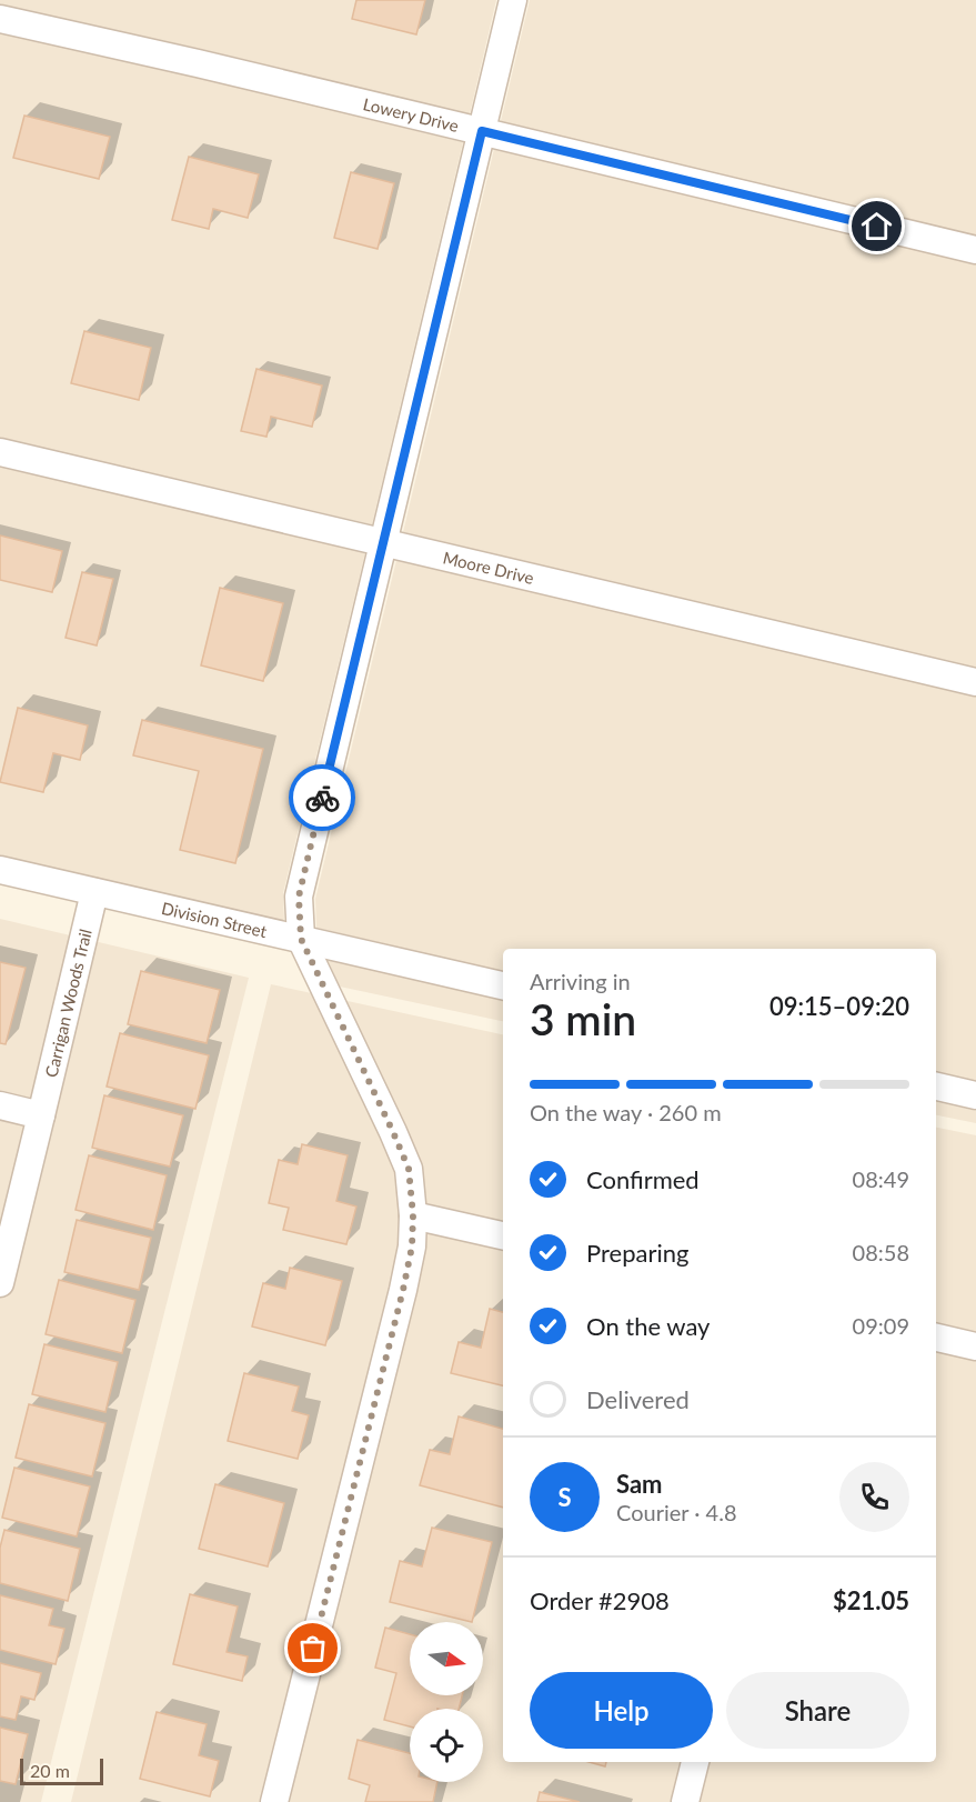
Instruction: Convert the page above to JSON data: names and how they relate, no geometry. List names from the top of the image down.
{
  "streets": {
    "street": [
      "Lowery Drive",
      "Moore Drive",
      "Division Street",
      "Carrigan Woods Trail"
    ]
  },
  "crossings": [
    ["Division Street", "Carrigan Woods Trail"]
  ],
  "scale_bar": "20 m",
  "north": "right",
  "page": {
    "heading": ["3 min", "Arriving in", "09:15–09:20"],
    "panel": [
      "Sam",
      "Courier · 4.8",
      "Order #2908",
      "$21.05"
    ],
    "bar": "On the way · 260 m",
    "list": [
      ["Confirmed", "08:49"],
      ["Preparing", "08:58"],
      ["On the way", "09:09"],
      "Delivered"
    ],
    "round": "S",
    "buttons": ["Help", "Share"],
    "scale": "20 m"
  }
}
